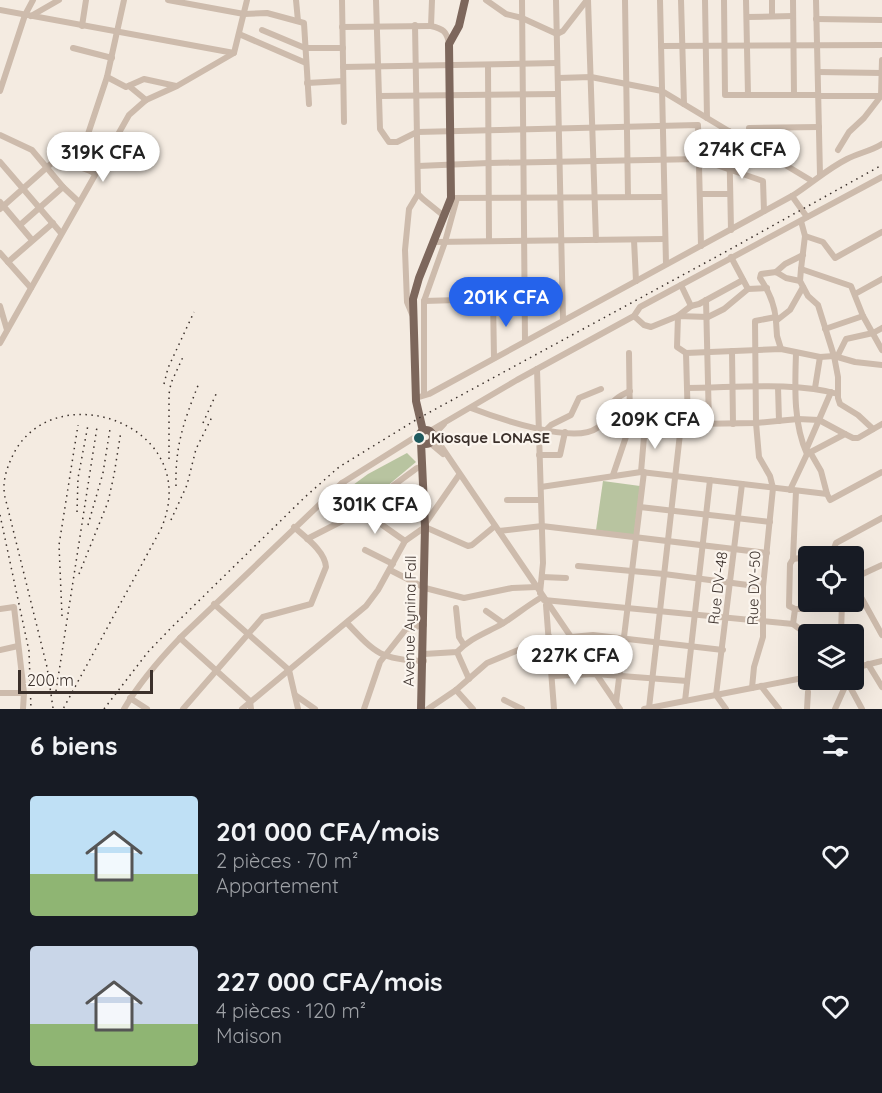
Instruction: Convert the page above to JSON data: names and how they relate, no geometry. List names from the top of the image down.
{
  "streets": {
    "main road": ["Avenue Aynina Fall"],
    "street": ["Rue DV-48", "Rue DV-50"]
  },
  "places": ["Kiosque LONASE"],
  "scale_bar": "200 m",
  "page": {
    "price": [
      "274K CFA",
      "319K CFA",
      "201K CFA",
      "209K CFA",
      "301K CFA",
      "227K CFA"
    ],
    "scale": "200 m",
    "heading": "6 biens",
    "list": [
      {
        "name": "201 000 CFA/mois",
        "note": "2 pièces · 70 m² · Appartement"
      },
      {
        "name": "227 000 CFA/mois",
        "note": "4 pièces · 120 m² · Maison"
      }
    ]
  }
}
